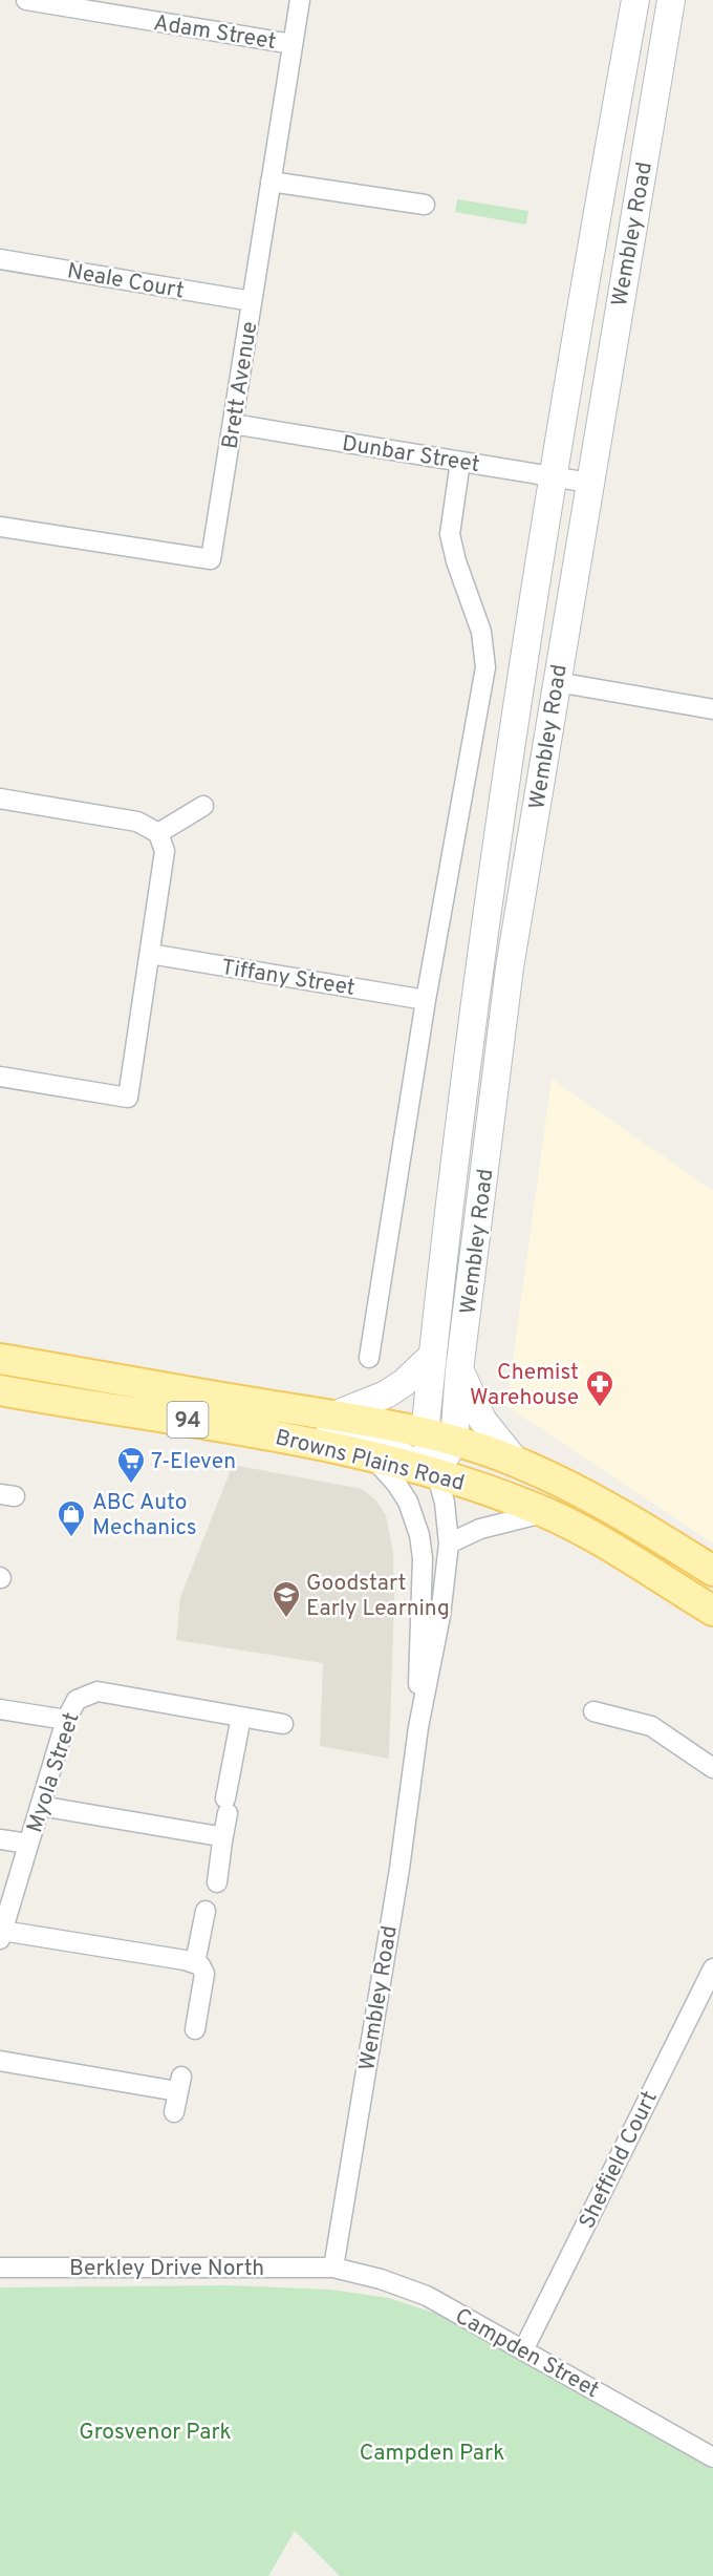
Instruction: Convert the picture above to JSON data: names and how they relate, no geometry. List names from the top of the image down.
{
  "streets": {
    "main road": ["Wembley Road", "94", "Browns Plains Road"],
    "street": [
      "Adam Street",
      "Neale Court",
      "Brett Avenue",
      "Dunbar Street",
      "Tiffany Street",
      "Myola Street",
      "Sheffield Court",
      "Berkley Drive North",
      "Campden Street"
    ]
  },
  "crossings": [
    ["Adam Street", "Brett Avenue"],
    ["Wembley Road", "Dunbar Street"],
    ["Wembley Road", "Browns Plains Road"],
    ["Wembley Road", "Berkley Drive North"],
    ["Wembley Road", "Campden Street"],
    ["Neale Court", "Brett Avenue"],
    ["Brett Avenue", "Dunbar Street"],
    ["Sheffield Court", "Campden Street"],
    ["Berkley Drive North", "Campden Street"]
  ],
  "parks": ["Grosvenor Park", "Campden Park"],
  "places": {
    "pharmacy": ["Chemist Warehouse"],
    "supermarket": ["7-Eleven"],
    "shop": ["ABC Auto Mechanics"],
    "school or university": ["Goodstart Early Learning"]
  }
}
